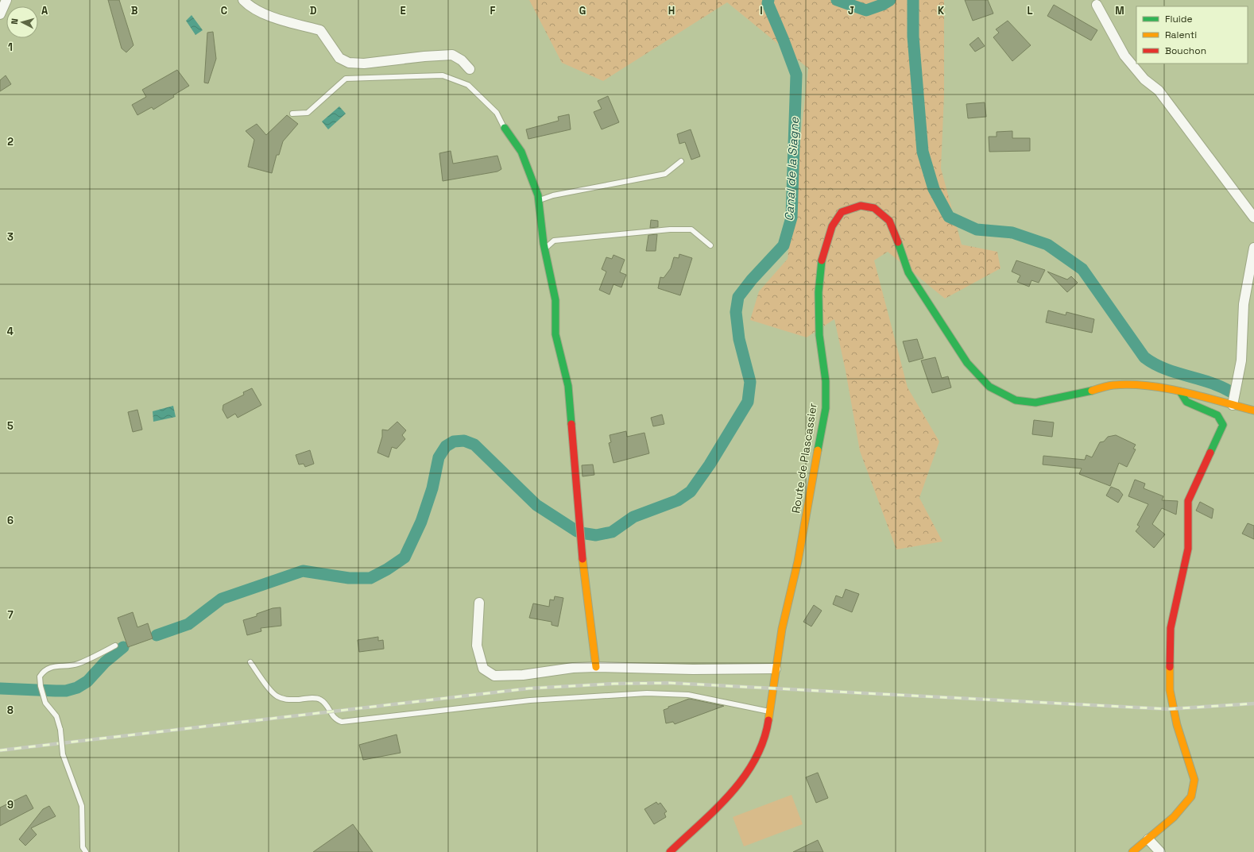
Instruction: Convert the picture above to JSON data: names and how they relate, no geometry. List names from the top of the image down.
{
  "streets": {
    "street": ["Route de Plascassier"]
  },
  "water": ["Canal de la Siagne"],
  "legend": ["Fluide", "Ralenti", "Bouchon"],
  "north": "left",
  "grid": {
    "columns": [
      "A",
      "B",
      "C",
      "D",
      "E",
      "F",
      "G",
      "H",
      "I",
      "J",
      "K",
      "L",
      "M"
    ],
    "rows": [
      "1",
      "2",
      "3",
      "4",
      "5",
      "6",
      "7",
      "8",
      "9"
    ]
  }
}
